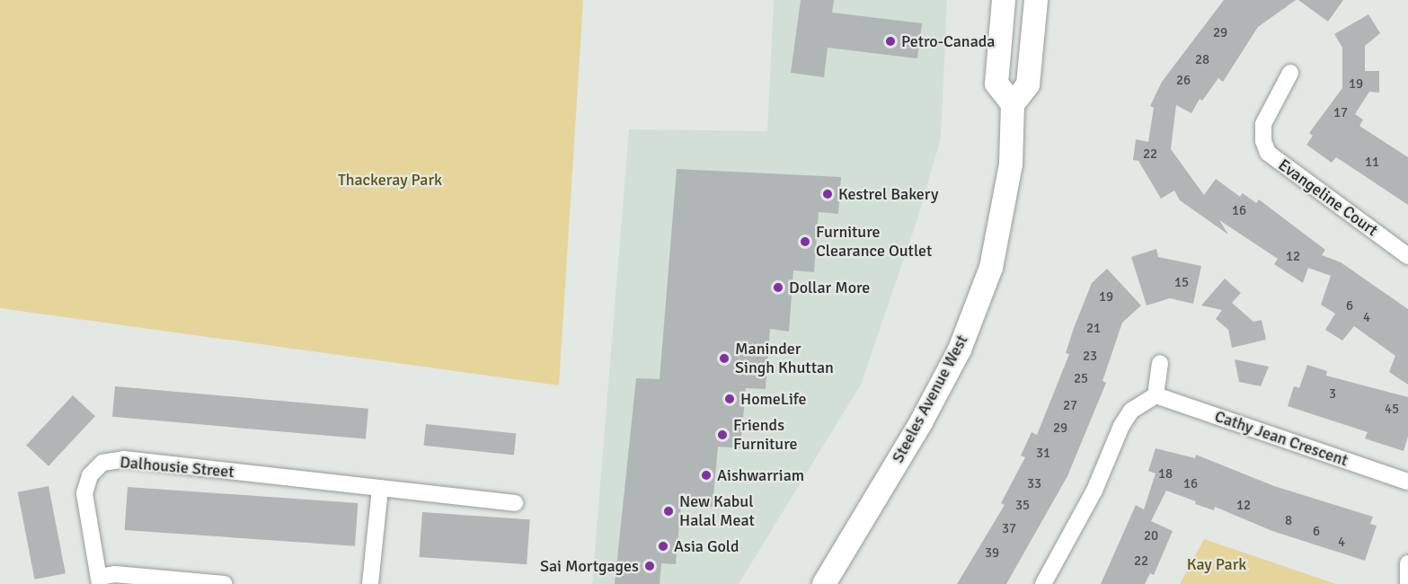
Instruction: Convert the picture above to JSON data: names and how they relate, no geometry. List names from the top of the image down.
{
  "streets": {
    "main road": ["Steeles Avenue West"],
    "street": ["Evangeline Court", "Cathy Jean Crescent", "Dalhousie Street"]
  },
  "parks": ["Thackeray Park", "Kay Park"],
  "places": [
    "Petro-Canada",
    "Kestrel Bakery",
    "Furniture Clearance Outlet",
    "Dollar More",
    "Maninder Singh Khuttan",
    "HomeLife",
    "Friends Furniture",
    "Aishwarriam",
    "New Kabul Halal Meat",
    "Asia Gold",
    "Sai Mortgages"
  ],
  "house_numbers": [
    "29",
    "28",
    "26",
    "19",
    "17",
    "22",
    "11",
    "16",
    "12",
    "15",
    "19",
    "6",
    "4",
    "21",
    "23",
    "25",
    "3",
    "27",
    "45",
    "29",
    "31",
    "18",
    "33",
    "16",
    "35",
    "12",
    "8",
    "37",
    "6",
    "20",
    "4",
    "39",
    "22"
  ]
}
